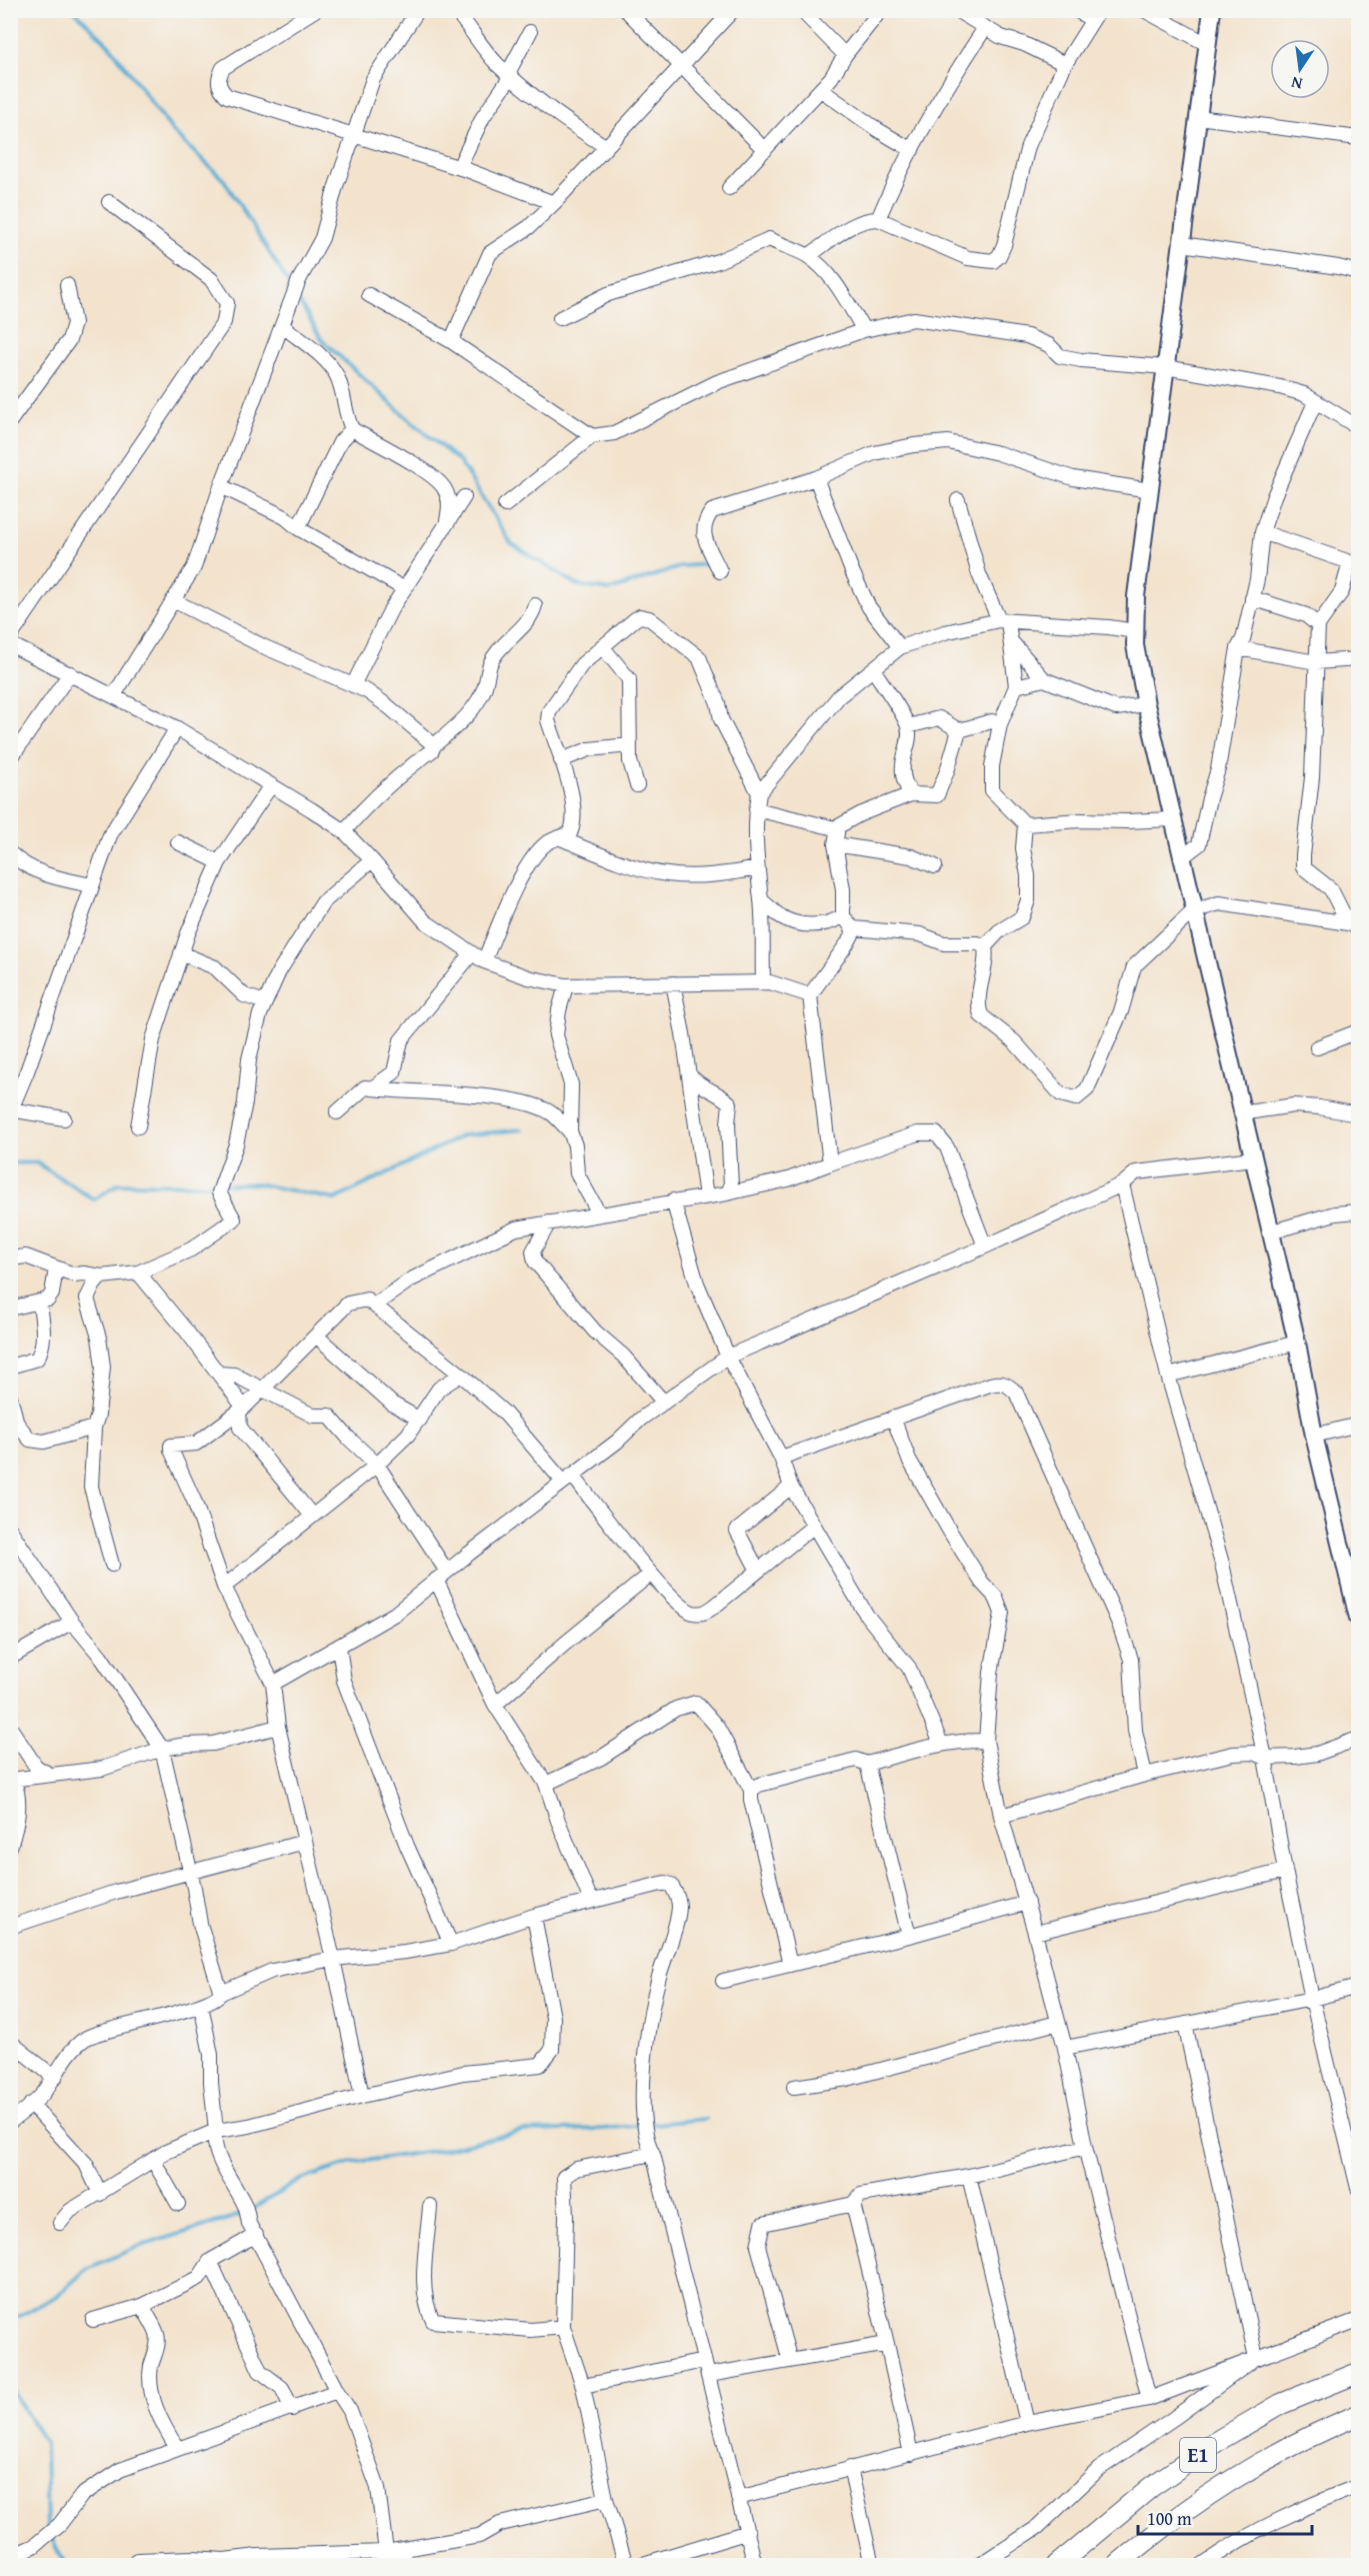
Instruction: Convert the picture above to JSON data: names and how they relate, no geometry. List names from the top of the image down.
{
  "streets": {
    "highway": ["E1"]
  },
  "scale_bar": "100 m",
  "north": "bottom"
}
